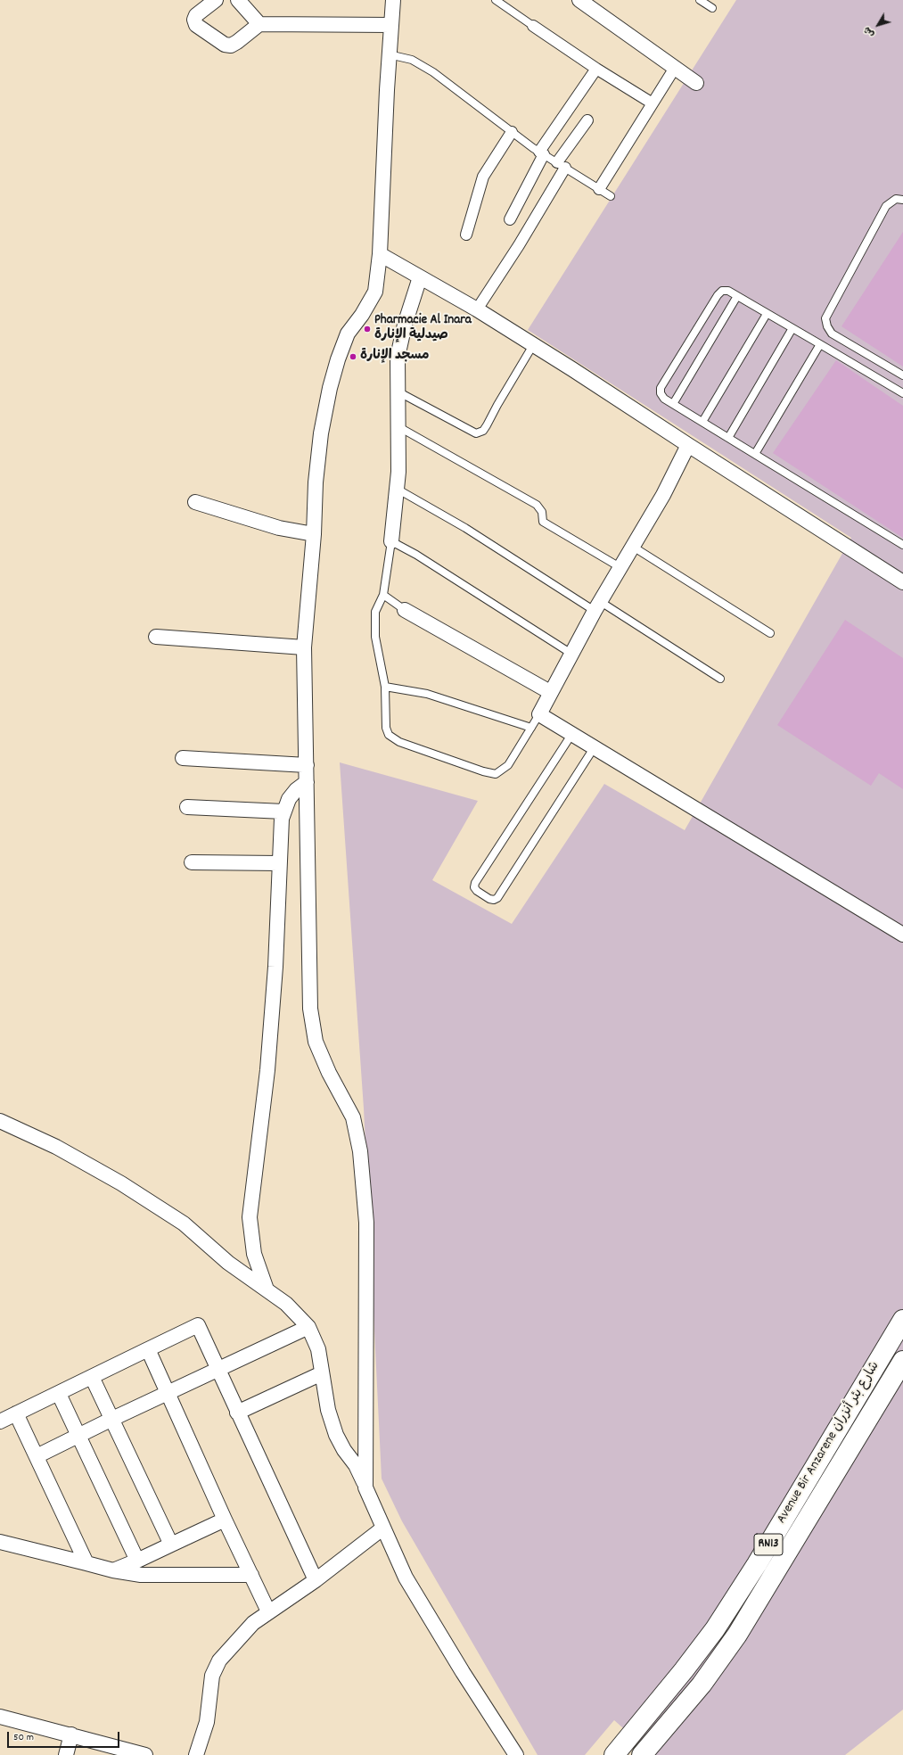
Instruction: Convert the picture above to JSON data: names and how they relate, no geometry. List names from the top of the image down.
{
  "streets": {
    "main road": ["Avenue Bir Anzarene شارع بئر أنزران", "RN13"]
  },
  "places": ["Pharmacie Al Inara صيدلية الإنارة", "مسجد الإنارة"],
  "scale_bar": "50 m",
  "north": "bottom left"
}
